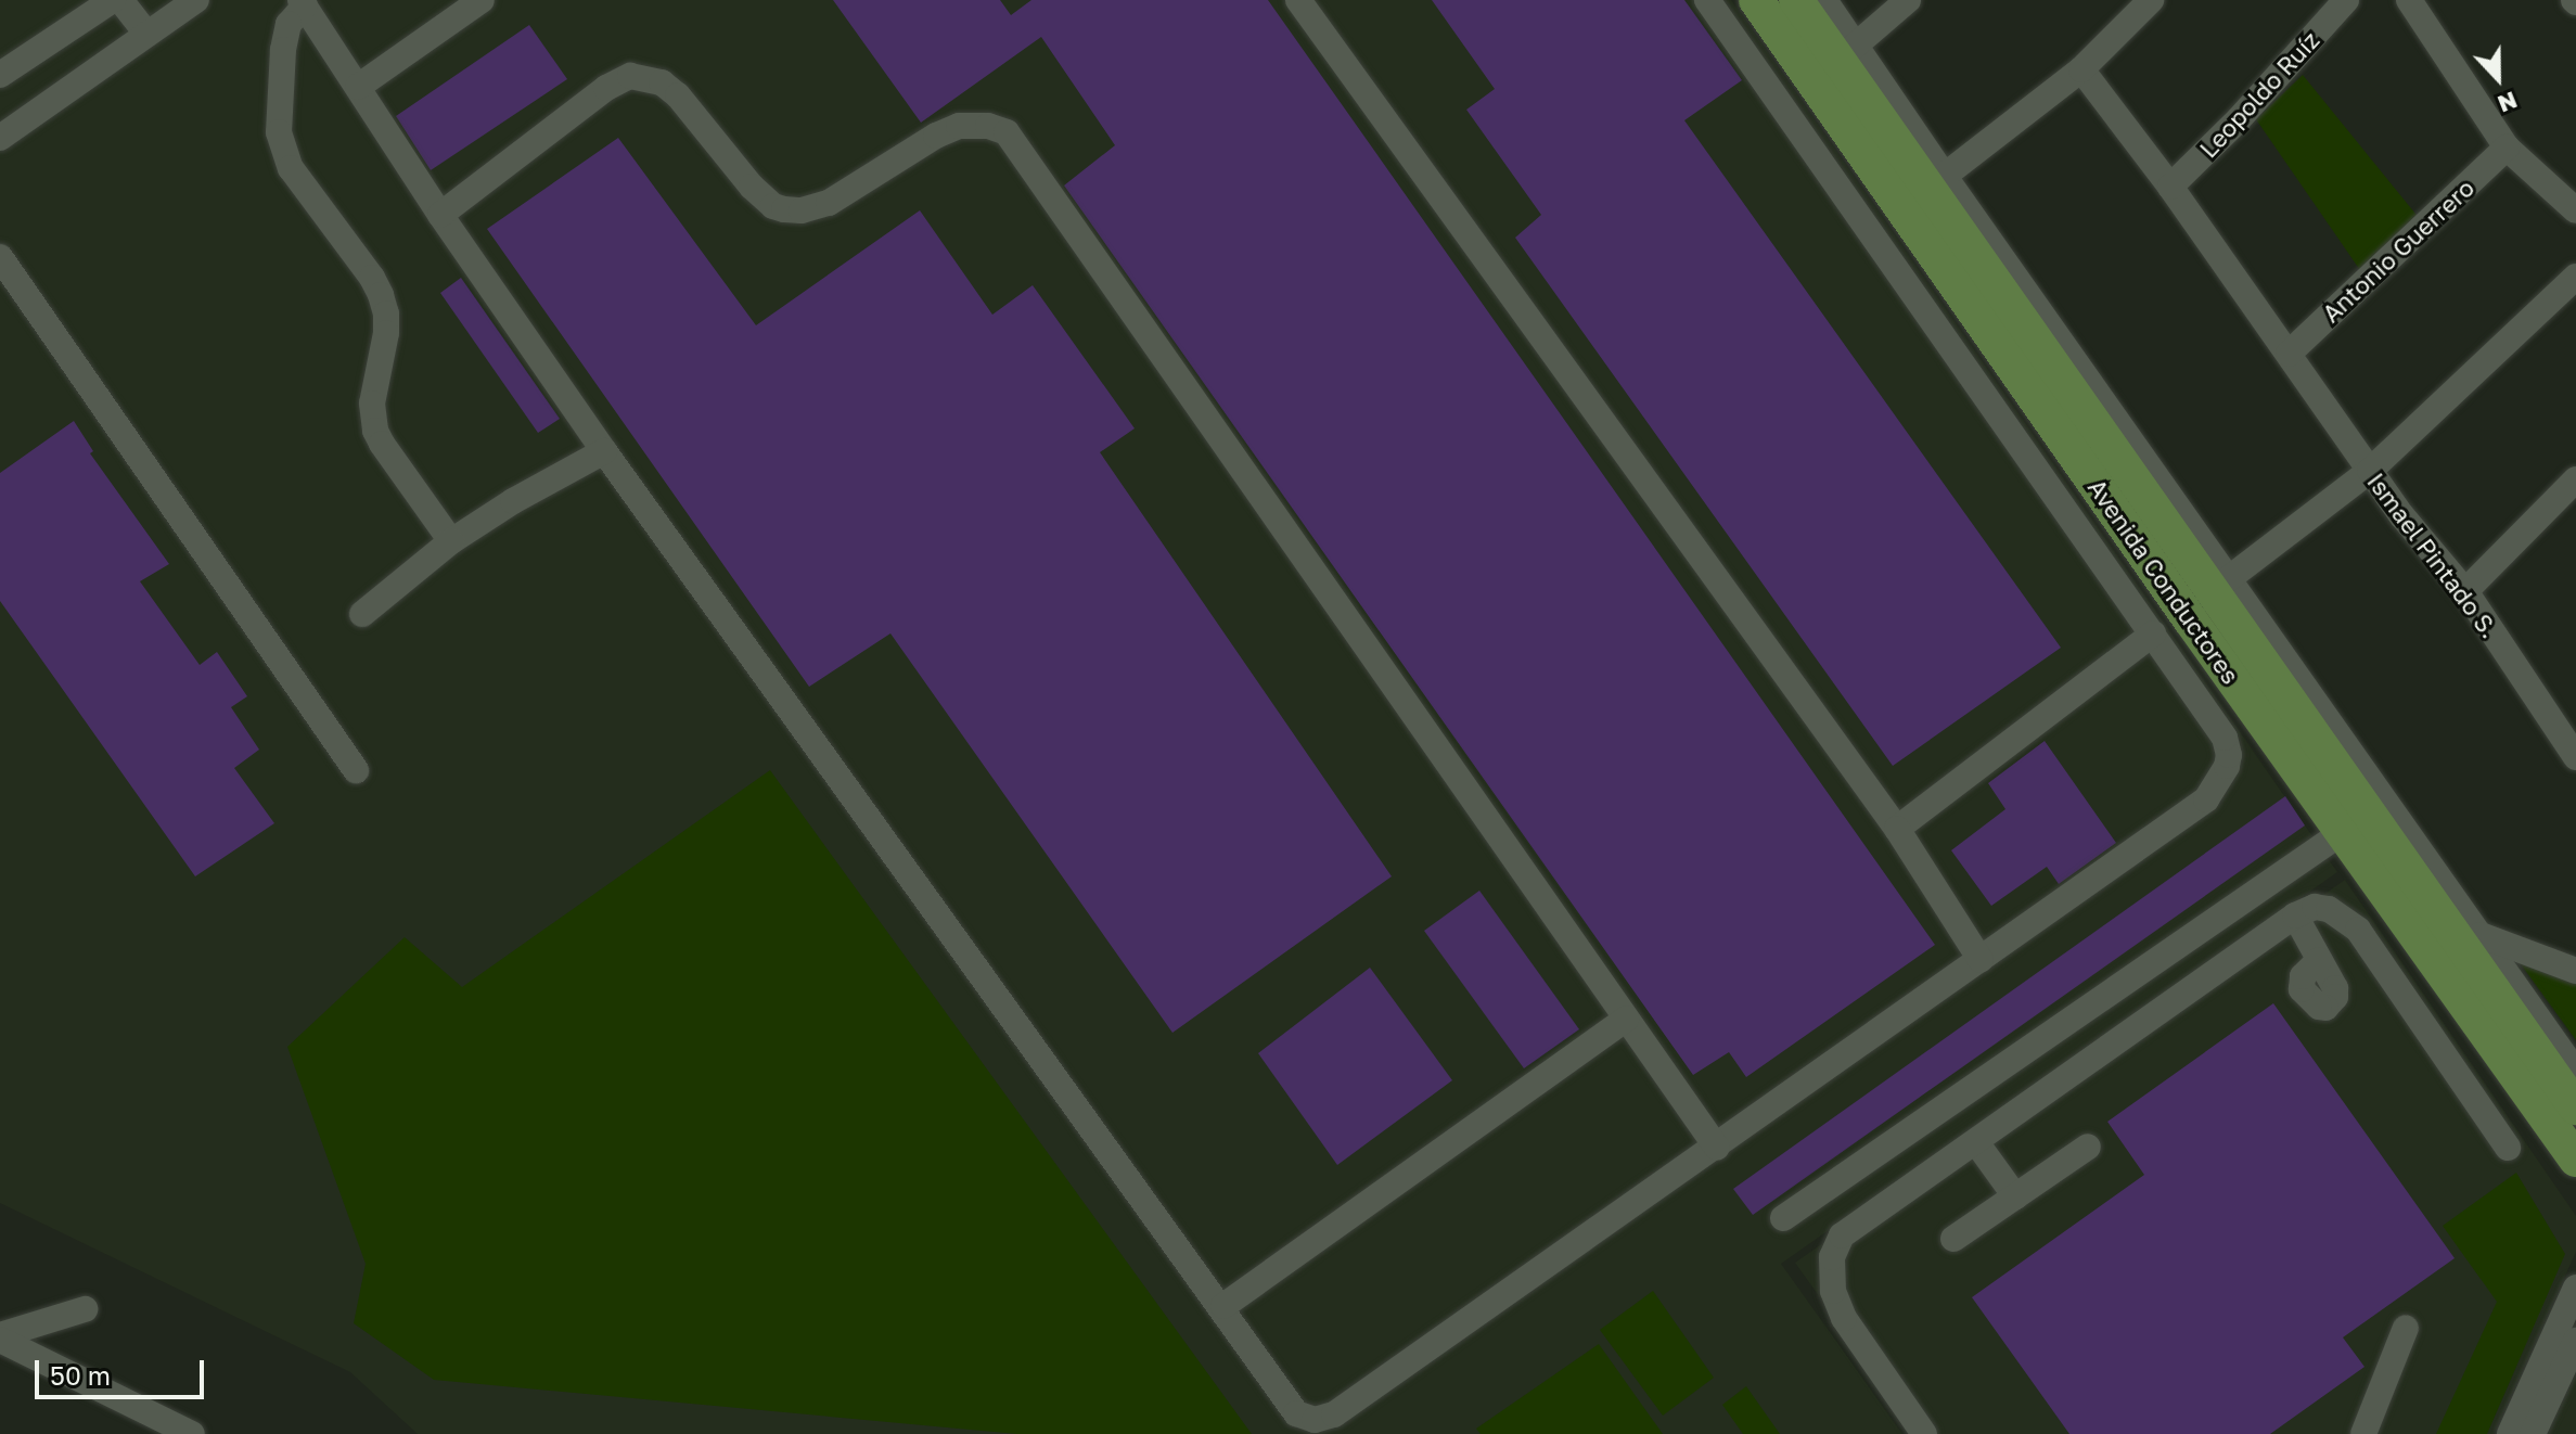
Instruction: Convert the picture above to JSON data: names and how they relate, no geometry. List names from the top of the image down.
{
  "streets": {
    "main road": ["Avenida Conductores"],
    "street": ["Leopoldo Ruíz", "Antonio Guerrero", "Ismael Pintado S."]
  },
  "crossings": [
    ["Leopoldo Ruíz", "Ismael Pintado S."],
    ["Antonio Guerrero", "Ismael Pintado S."]
  ],
  "scale_bar": "50 m",
  "north": "bottom"
}
